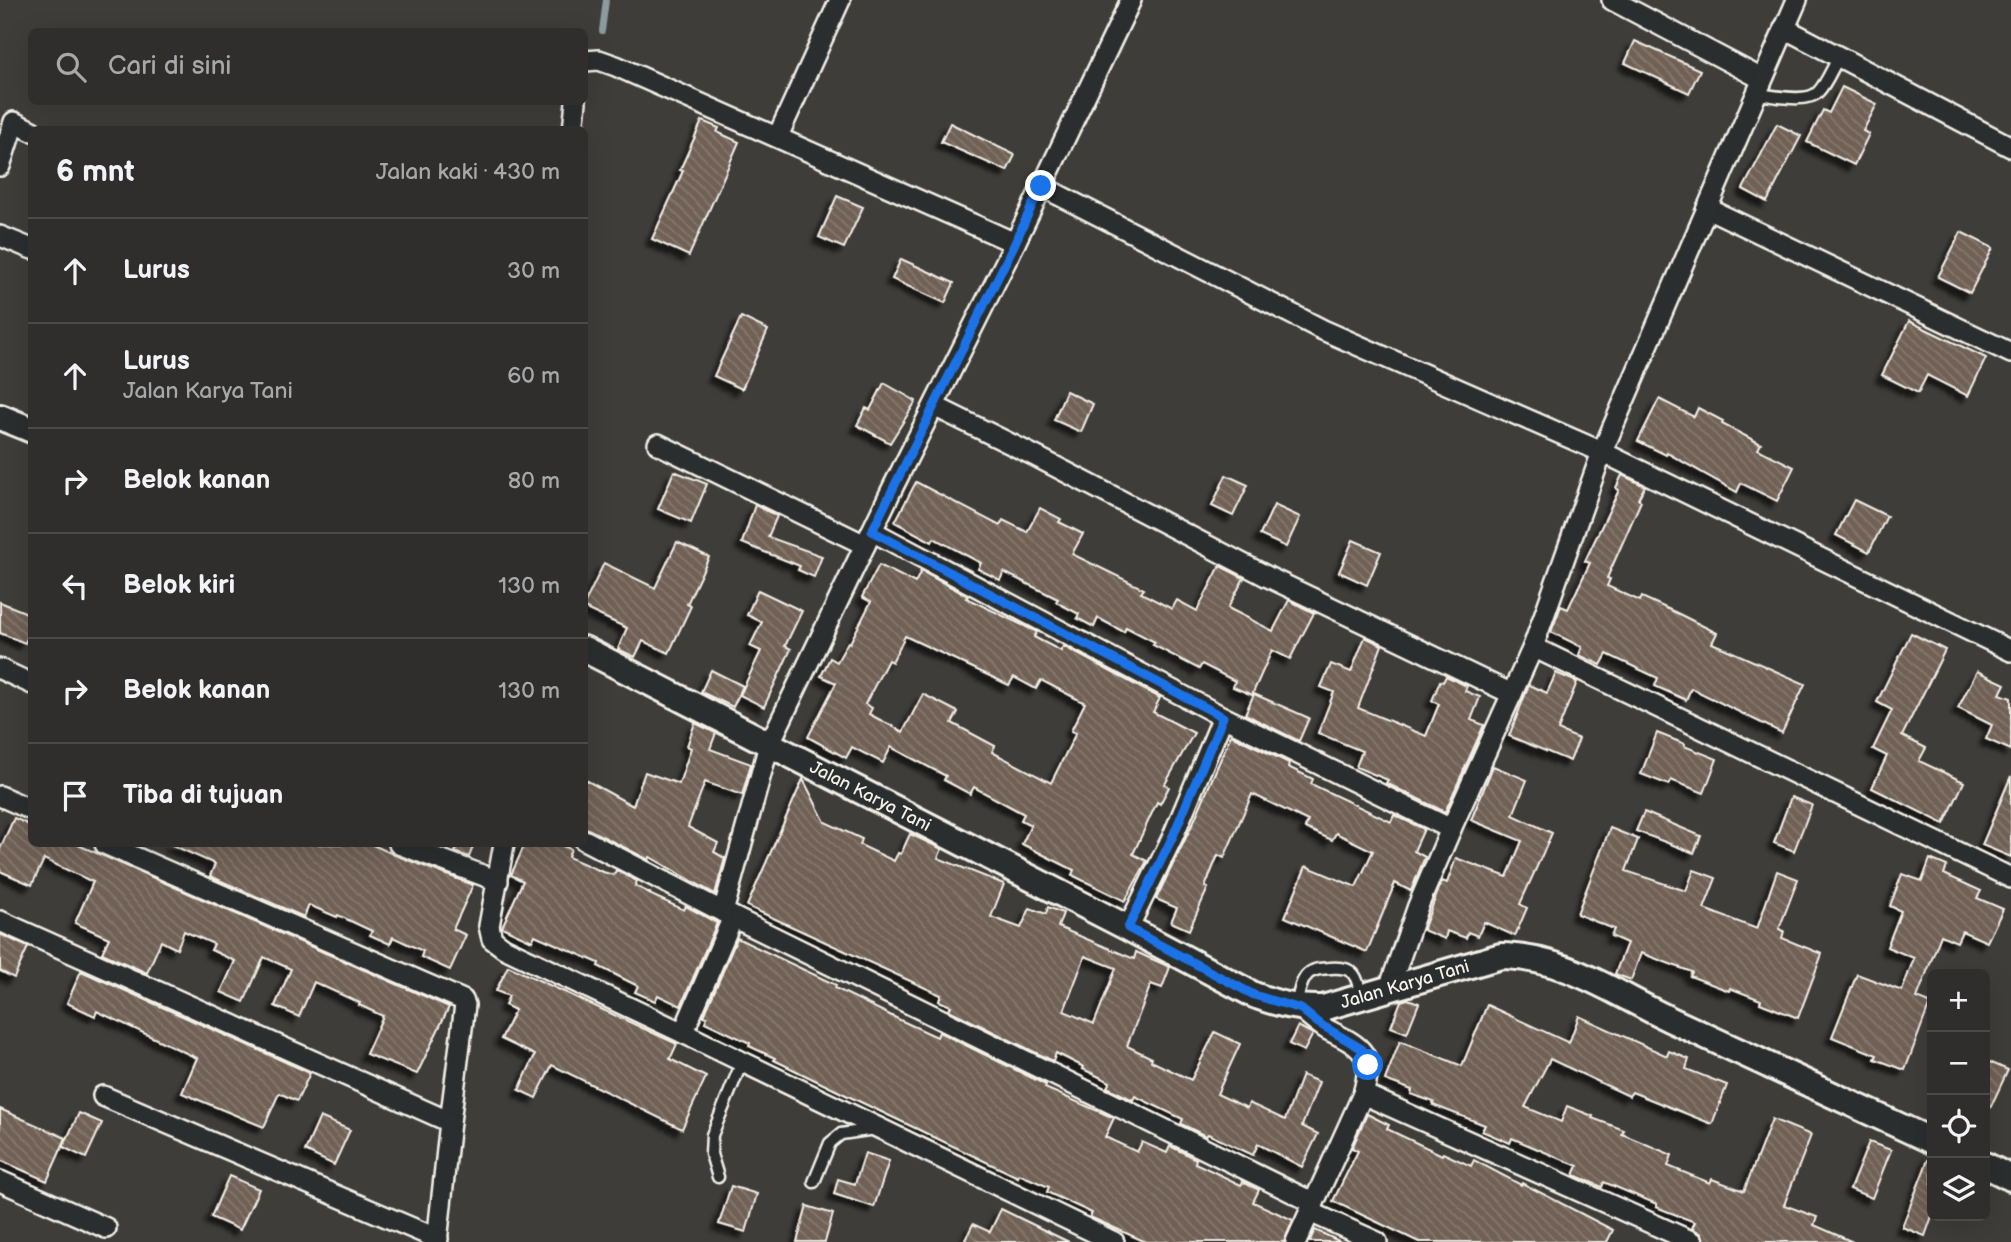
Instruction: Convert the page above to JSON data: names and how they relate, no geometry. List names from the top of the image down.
{
  "streets": {
    "street": ["Jalan Karya Tani"]
  },
  "page": {
    "search": "Cari di sini",
    "heading": ["6 mnt", "Jalan kaki · 430 m"],
    "list": [
      ["Lurus", "30 m"],
      ["Lurus", "Jalan Karya Tani", "60 m"],
      ["Belok kanan", "80 m"],
      ["Belok kiri", "130 m"],
      ["Belok kanan", "130 m"],
      "Tiba di tujuan"
    ],
    "map_buttons": ["+", "−"]
  }
}
